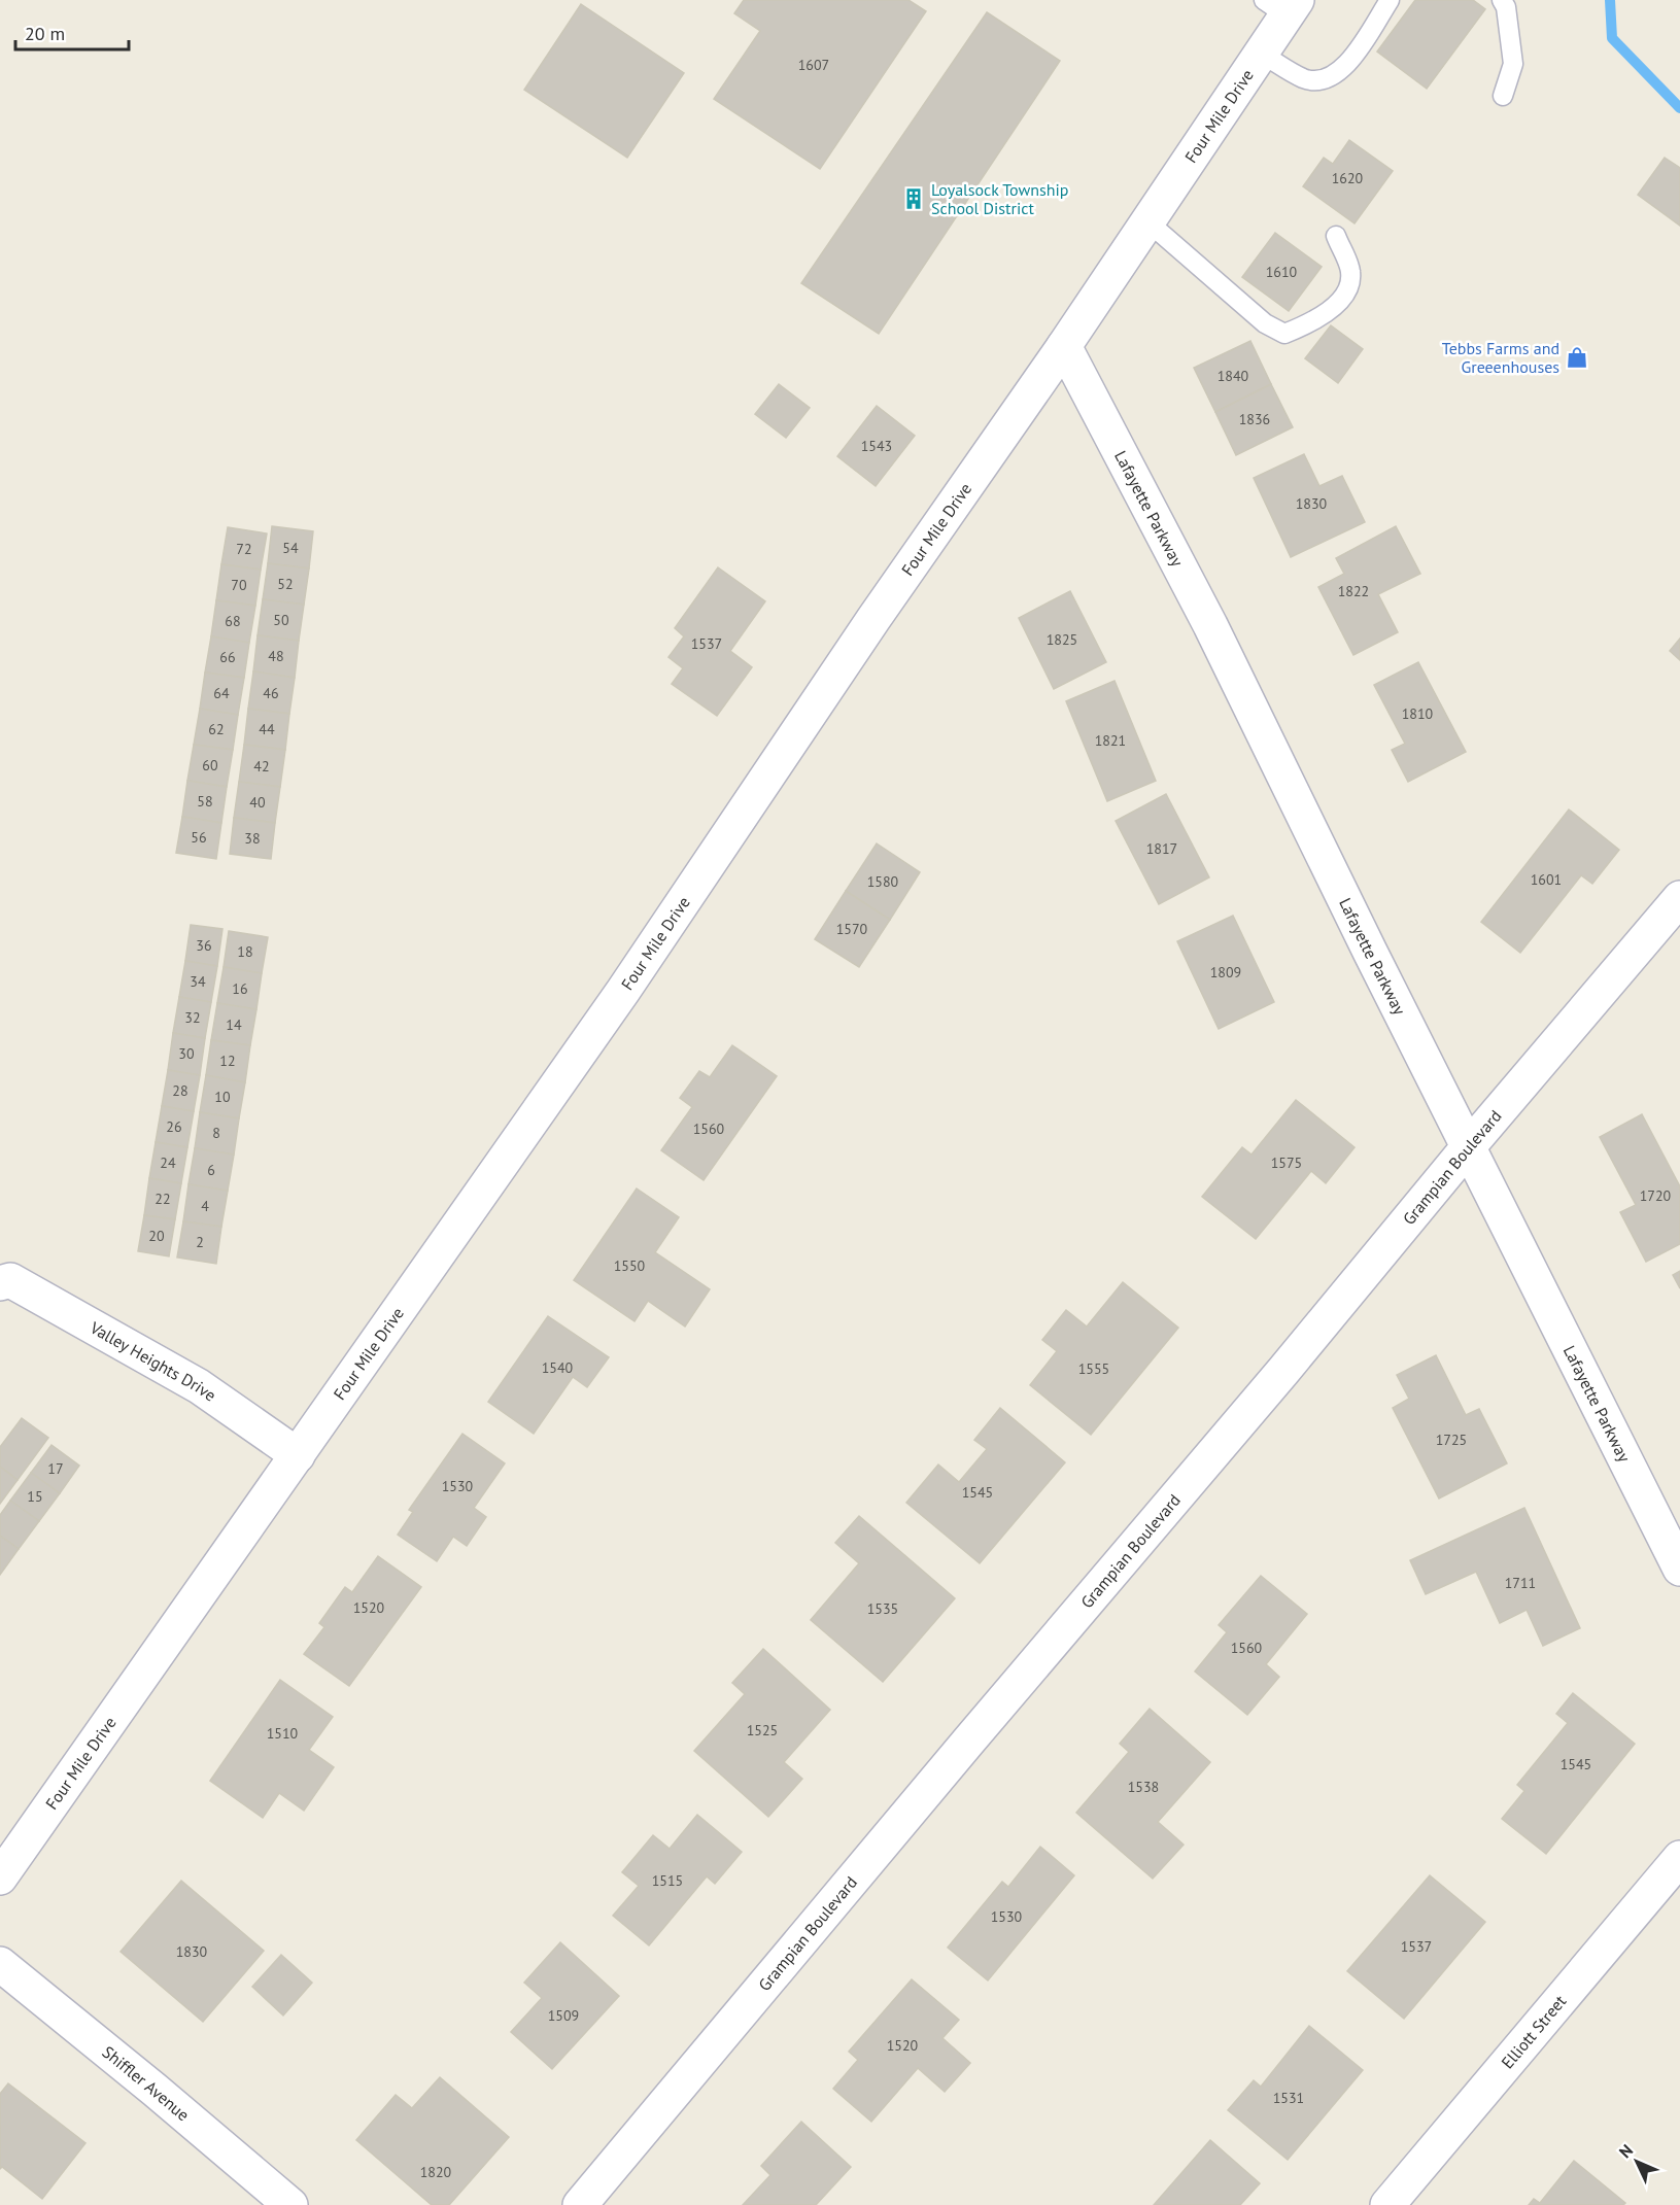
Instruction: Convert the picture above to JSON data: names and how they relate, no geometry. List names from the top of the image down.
{
  "streets": {
    "street": [
      "Four Mile Drive",
      "Lafayette Parkway",
      "Grampian Boulevard",
      "Valley Heights Drive",
      "Elliott Street",
      "Shiffler Avenue"
    ]
  },
  "crossings": [
    ["Four Mile Drive", "Lafayette Parkway"],
    ["Four Mile Drive", "Valley Heights Drive"],
    ["Lafayette Parkway", "Grampian Boulevard"]
  ],
  "places": {
    "building": ["Loyalsock Township School District"],
    "shop": ["Tebbs Farms and Greeenhouses"]
  },
  "house_numbers": [
    "1607",
    "1620",
    "1610",
    "1840",
    "1836",
    "1543",
    "1830",
    "54",
    "72",
    "52",
    "70",
    "1822",
    "50",
    "68",
    "1825",
    "1537",
    "48",
    "66",
    "64",
    "46",
    "1810",
    "62",
    "44",
    "1821",
    "60",
    "42",
    "58",
    "40",
    "56",
    "38",
    "1817",
    "1601",
    "1580",
    "1570",
    "36",
    "18",
    "1809",
    "34",
    "16",
    "32",
    "14",
    "30",
    "12",
    "28",
    "10",
    "26",
    "1560",
    "8",
    "24",
    "1575",
    "6",
    "1720",
    "22",
    "4",
    "20",
    "2",
    "1550",
    "1540",
    "1555",
    "1725",
    "17",
    "1530",
    "1545",
    "15",
    "1711",
    "1520",
    "1535",
    "1560",
    "1525",
    "1510",
    "1545",
    "1538",
    "1515",
    "1530",
    "1537",
    "1830",
    "1509",
    "1520",
    "1531",
    "1820"
  ],
  "scale_bar": "20 m",
  "north": "top left"
}
